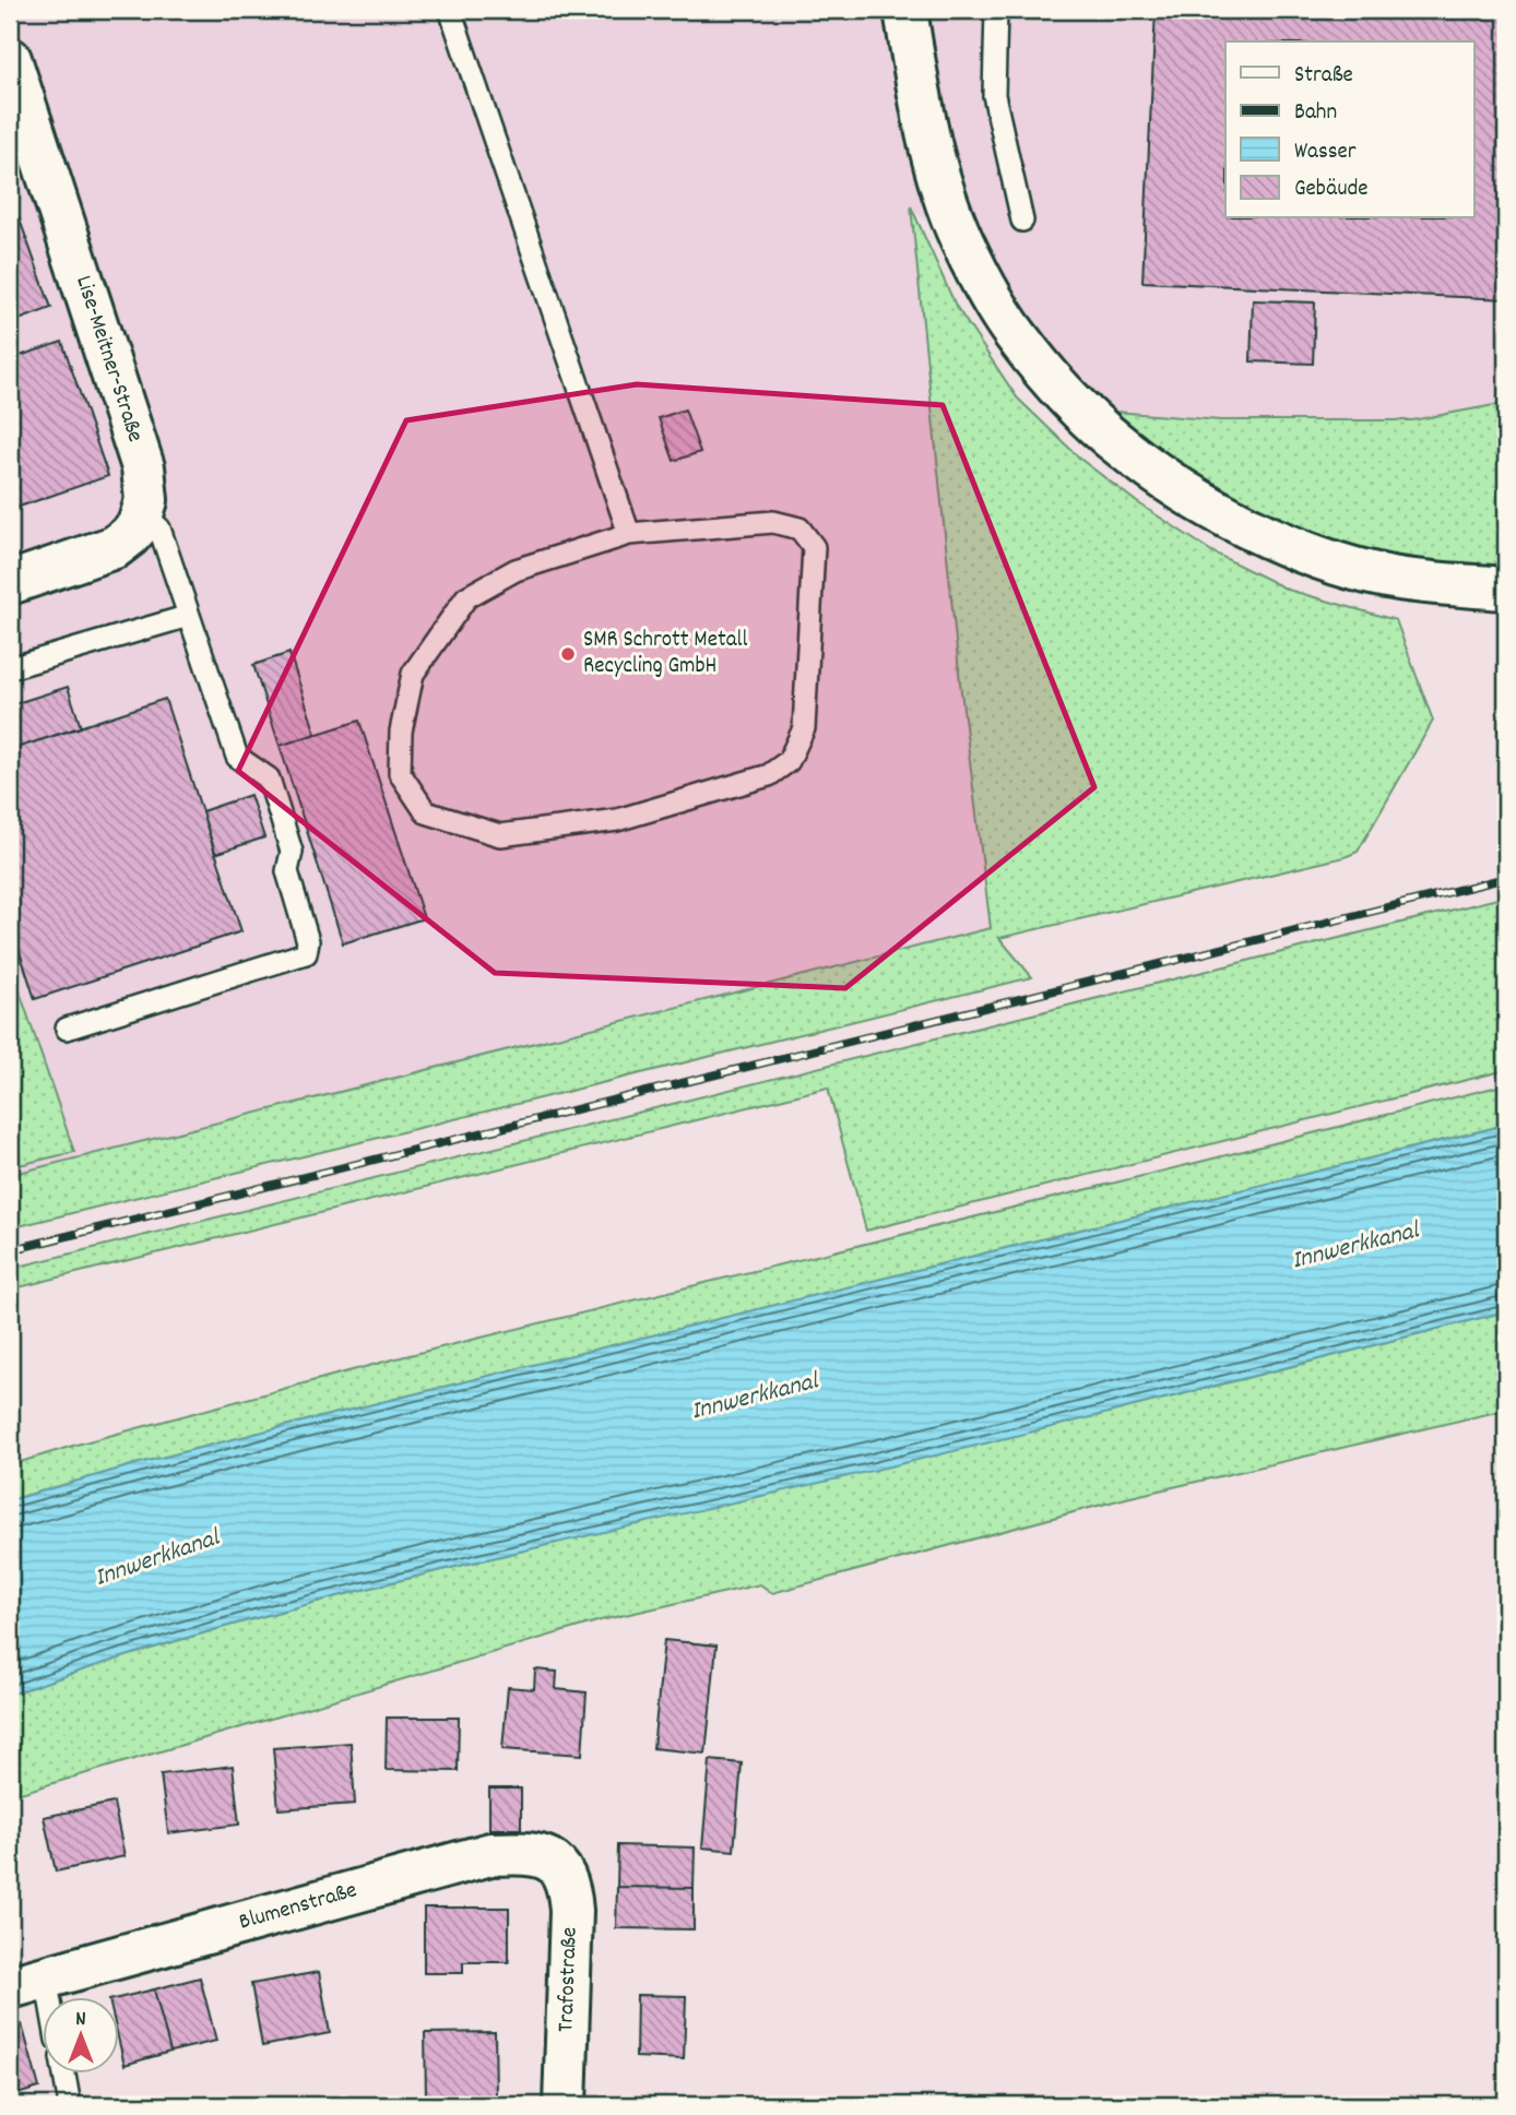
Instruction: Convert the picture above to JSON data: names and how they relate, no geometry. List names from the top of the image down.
{
  "streets": {
    "street": ["Lise-Meitner-Straße", "Blumenstraße", "Trafostraße"]
  },
  "crossings": [
    ["Blumenstraße", "Trafostraße"]
  ],
  "water": ["Innwerkkanal"],
  "places": ["SMR Schrott Metall Recycling GmbH"],
  "legend": [
    "Straße",
    "Bahn",
    "Wasser",
    "Gebäude"
  ],
  "north": "top"
}
